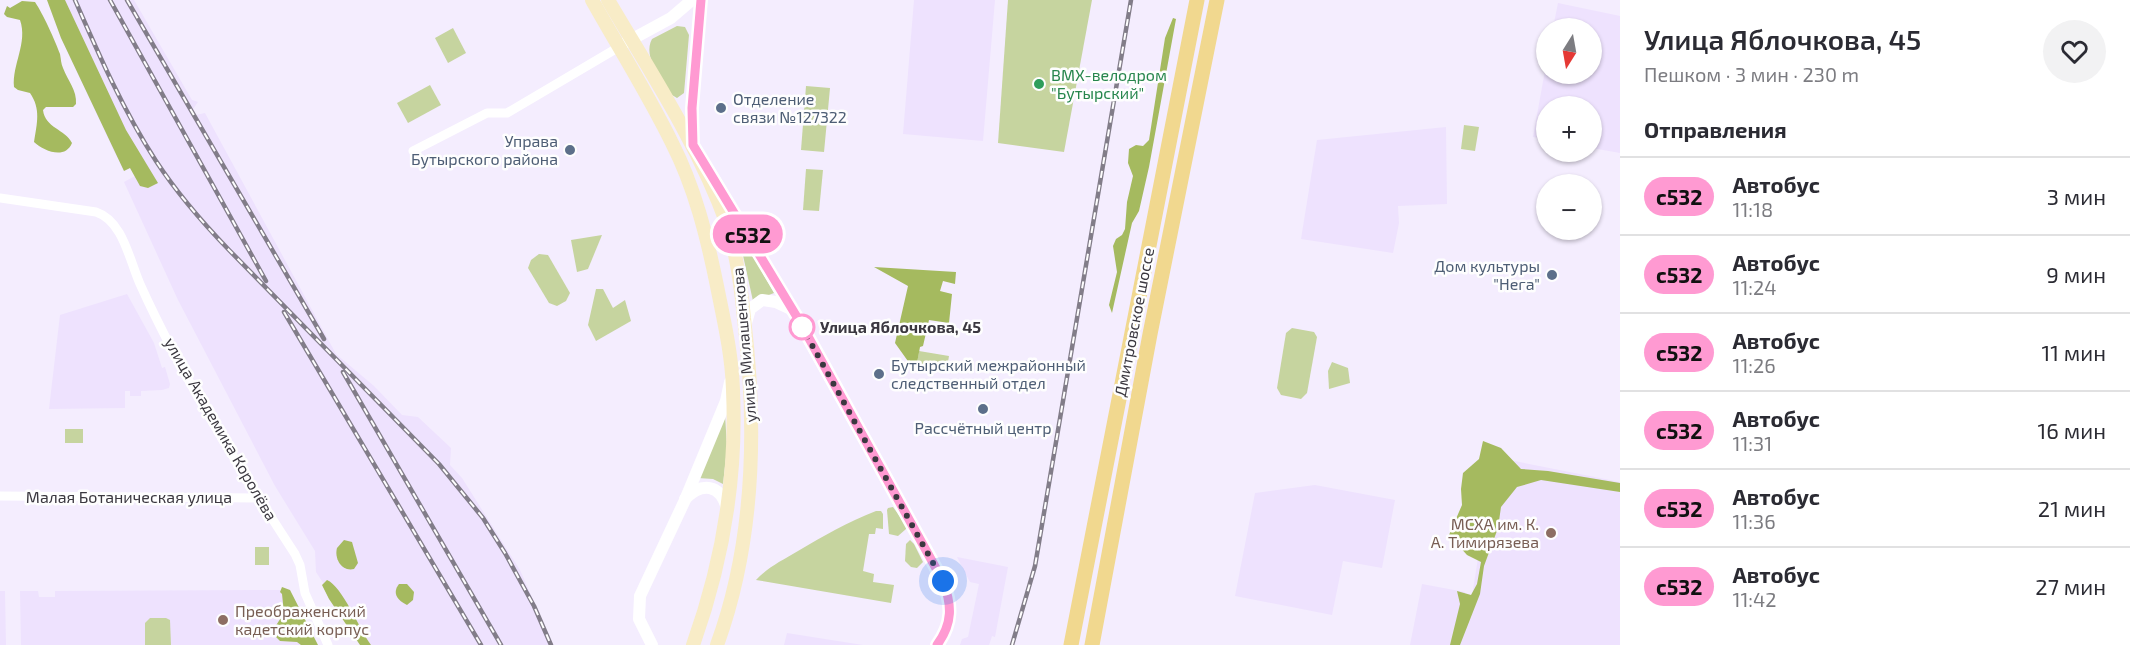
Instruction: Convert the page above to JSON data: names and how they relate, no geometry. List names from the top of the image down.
{
  "streets": {
    "main road": ["Дмитровское шоссе", "улица Милашенкова"],
    "street": ["улица Академика Королёва", "Малая Ботаническая улица"]
  },
  "crossings": [
    ["улица Академика Королёва", "Малая Ботаническая улица"]
  ],
  "places": [
    "BMX-велодром \"Бутырский\"",
    "Отделение связи №127322",
    "Управа Бутырского района",
    "Дом культуры \"Нега\"",
    "Улица Яблочкова, 45",
    "Бутырский межрайонный следственный отдел",
    "Рассчётный центр",
    "МСХА им. К. А. Тимирязева",
    "Преображенский кадетский корпус"
  ],
  "lines": ["bus line с532"],
  "north": "bottom",
  "page": {
    "on_map": "с532",
    "heading": [
      ["Улица Яблочкова, 45", "Пешком · 3 мин · 230 m"],
      "Отправления"
    ],
    "map_buttons": ["+", "−"],
    "list": [
      {
        "mark": "с532",
        "name": "Автобус",
        "note": "11:18",
        "value": "3 мин"
      },
      {
        "mark": "с532",
        "name": "Автобус",
        "note": "11:24",
        "value": "9 мин"
      },
      {
        "mark": "с532",
        "name": "Автобус",
        "note": "11:26",
        "value": "11 мин"
      },
      {
        "mark": "с532",
        "name": "Автобус",
        "note": "11:31",
        "value": "16 мин"
      },
      {
        "mark": "с532",
        "name": "Автобус",
        "note": "11:36",
        "value": "21 мин"
      },
      {
        "mark": "с532",
        "name": "Автобус",
        "note": "11:42",
        "value": "27 мин"
      }
    ]
  }
}
